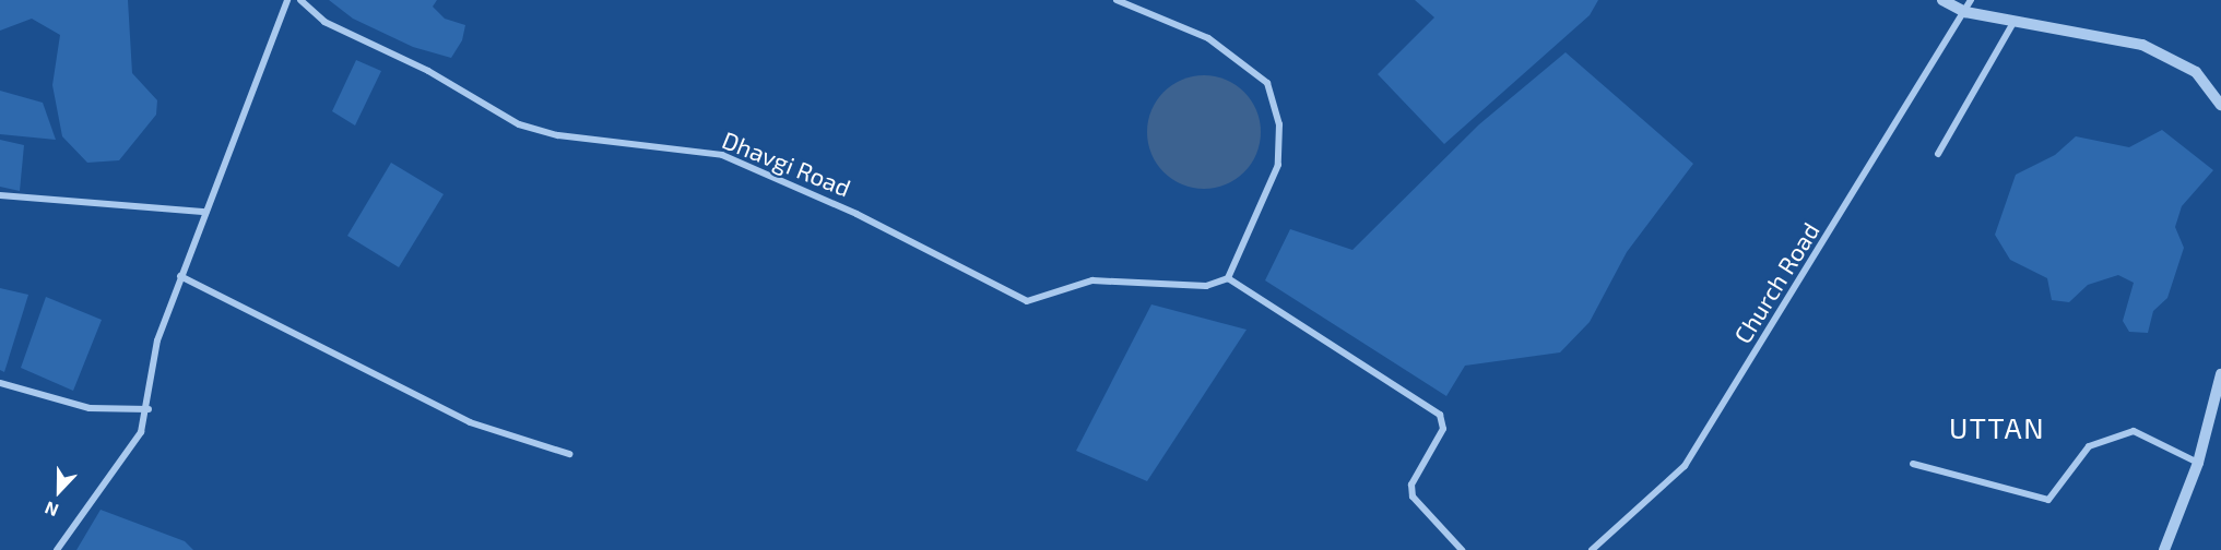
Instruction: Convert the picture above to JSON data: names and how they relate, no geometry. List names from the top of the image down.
{
  "streets": {
    "street": ["Dhavgi Road", "Church Road"]
  },
  "districts": ["UTTAN"],
  "north": "bottom"
}
